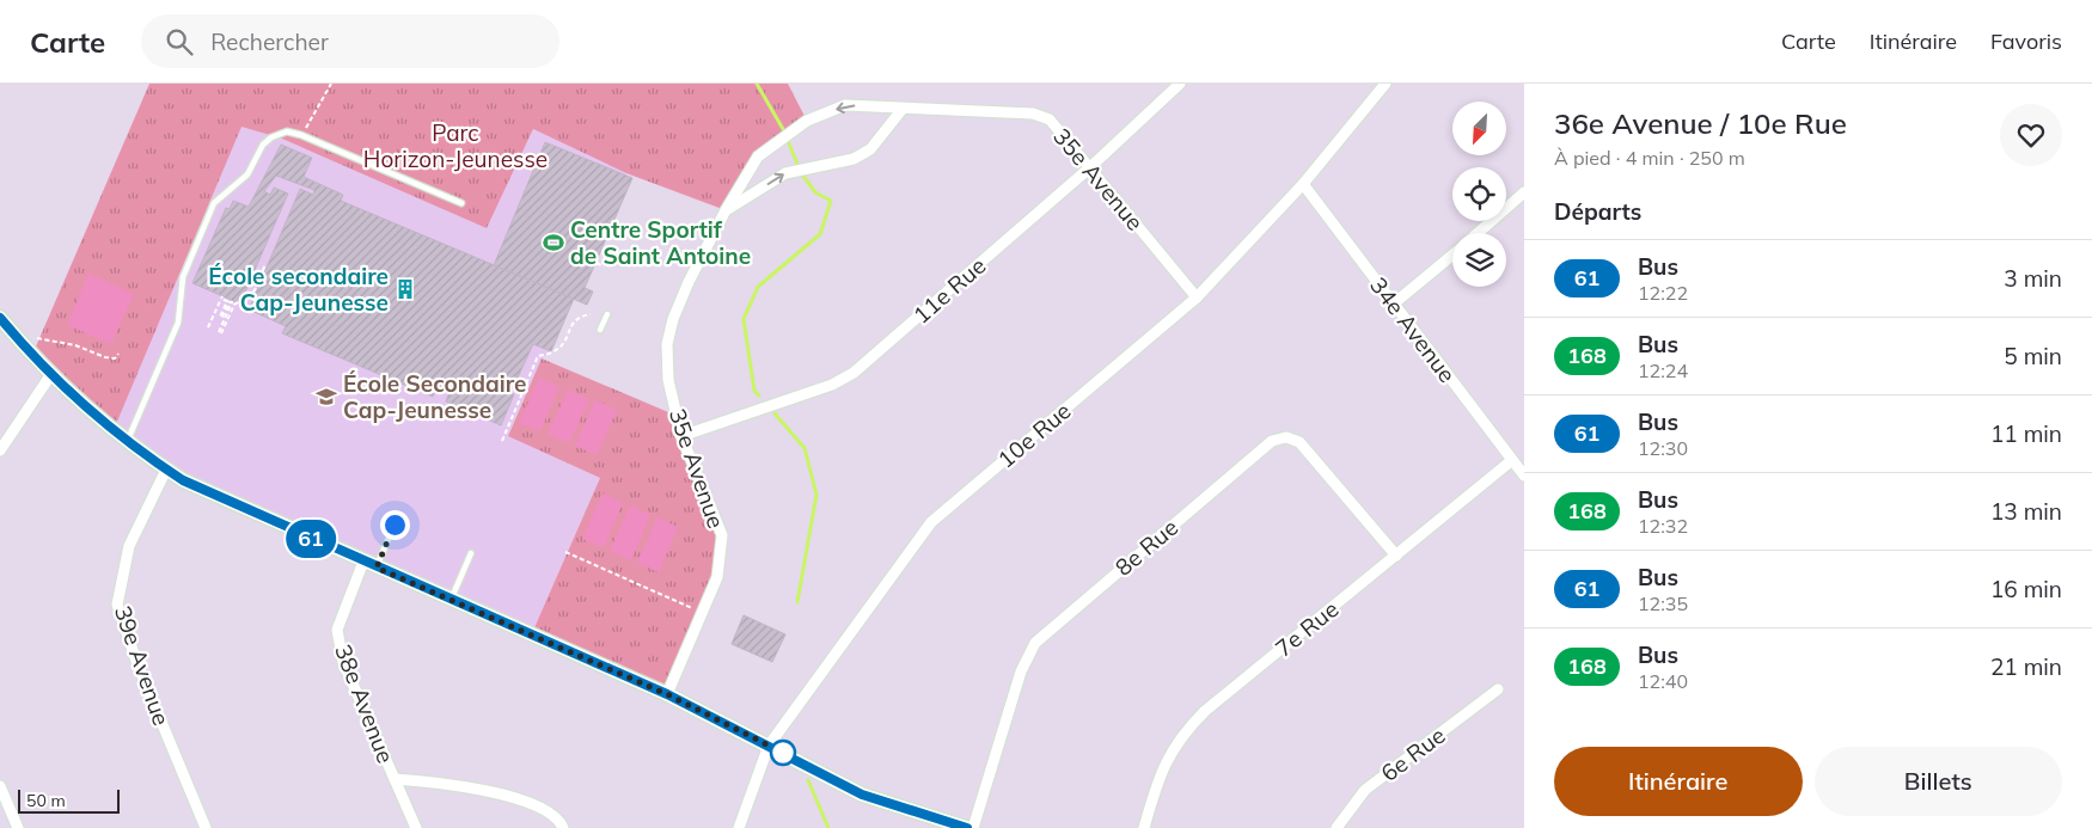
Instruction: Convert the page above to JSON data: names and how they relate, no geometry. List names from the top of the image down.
{
  "streets": {
    "street": [
      "35e Avenue",
      "11e Rue",
      "34e Avenue",
      "10e Rue",
      "8e Rue",
      "7e Rue",
      "39e Avenue",
      "38e Avenue",
      "6e Rue"
    ]
  },
  "crossings": [
    ["35e Avenue", "11e Rue"],
    ["35e Avenue", "10e Rue"],
    ["34e Avenue", "10e Rue"],
    ["34e Avenue", "7e Rue"],
    ["8e Rue", "7e Rue"]
  ],
  "parks": ["Parc Horizon-Jeunesse"],
  "places": {
    "sports": ["Centre Sportif de Saint Antoine"],
    "building": ["École secondaire Cap-Jeunesse"],
    "school or university": ["École Secondaire Cap-Jeunesse"]
  },
  "lines": ["bus line 61"],
  "scale_bar": "50 m",
  "north": "bottom left",
  "page": {
    "header": "Carte",
    "search": "Rechercher",
    "nav": ["Carte", "Itinéraire", "Favoris"],
    "on_map": "61",
    "heading": [
      ["36e Avenue / 10e Rue", "À pied · 4 min · 250 m"],
      "Départs"
    ],
    "list": [
      {
        "mark": "61",
        "name": "Bus",
        "note": "12:22",
        "value": "3 min"
      },
      {
        "mark": "168",
        "name": "Bus",
        "note": "12:24",
        "value": "5 min"
      },
      {
        "mark": "61",
        "name": "Bus",
        "note": "12:30",
        "value": "11 min"
      },
      {
        "mark": "168",
        "name": "Bus",
        "note": "12:32",
        "value": "13 min"
      },
      {
        "mark": "61",
        "name": "Bus",
        "note": "12:35",
        "value": "16 min"
      },
      {
        "mark": "168",
        "name": "Bus",
        "note": "12:40",
        "value": "21 min"
      }
    ],
    "buttons": ["Itinéraire", "Billets"],
    "scale": "50 m"
  }
}
